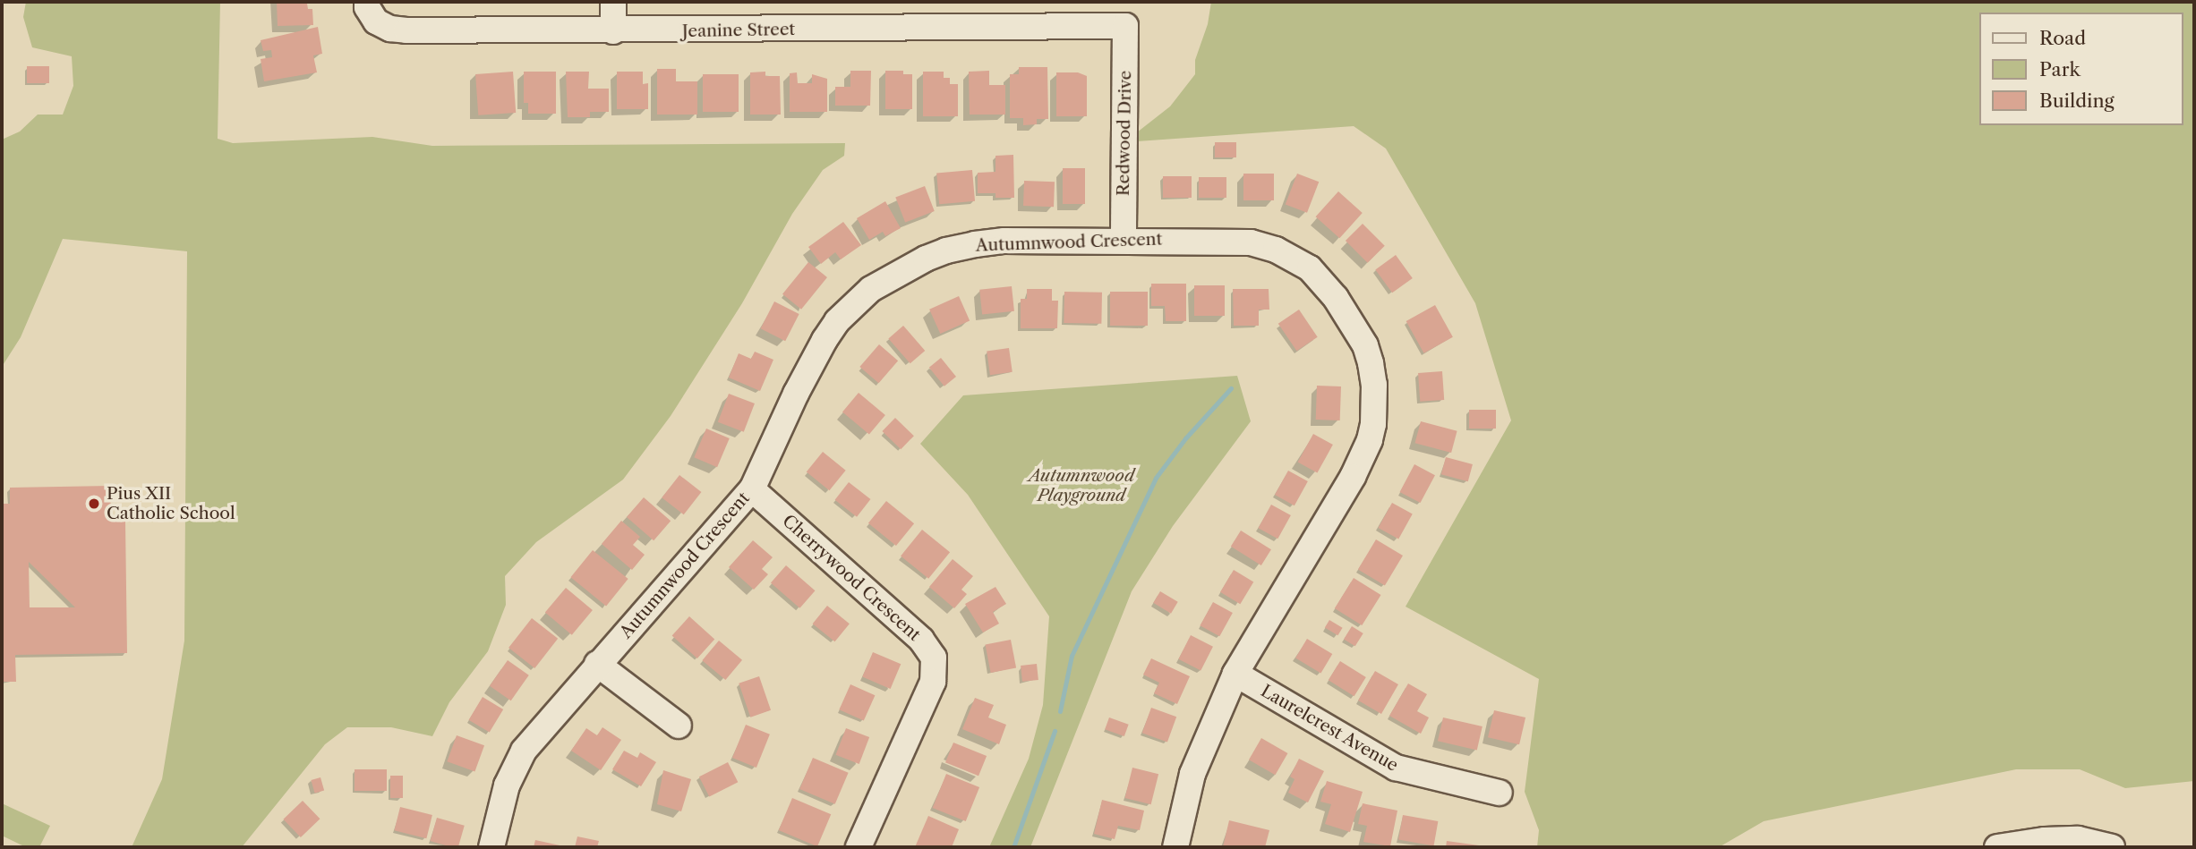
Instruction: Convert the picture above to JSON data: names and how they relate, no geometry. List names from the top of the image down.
{
  "streets": {
    "street": [
      "Jeanine Street",
      "Redwood Drive",
      "Autumnwood Crescent",
      "Cherrywood Crescent",
      "Laurelcrest Avenue"
    ]
  },
  "crossings": [
    ["Jeanine Street", "Redwood Drive"],
    ["Redwood Drive", "Autumnwood Crescent"],
    ["Autumnwood Crescent", "Cherrywood Crescent"],
    ["Autumnwood Crescent", "Laurelcrest Avenue"]
  ],
  "parks": ["Autumnwood Playground"],
  "places": ["Pius XII Catholic School"],
  "legend": ["Road", "Park", "Building"]
}
